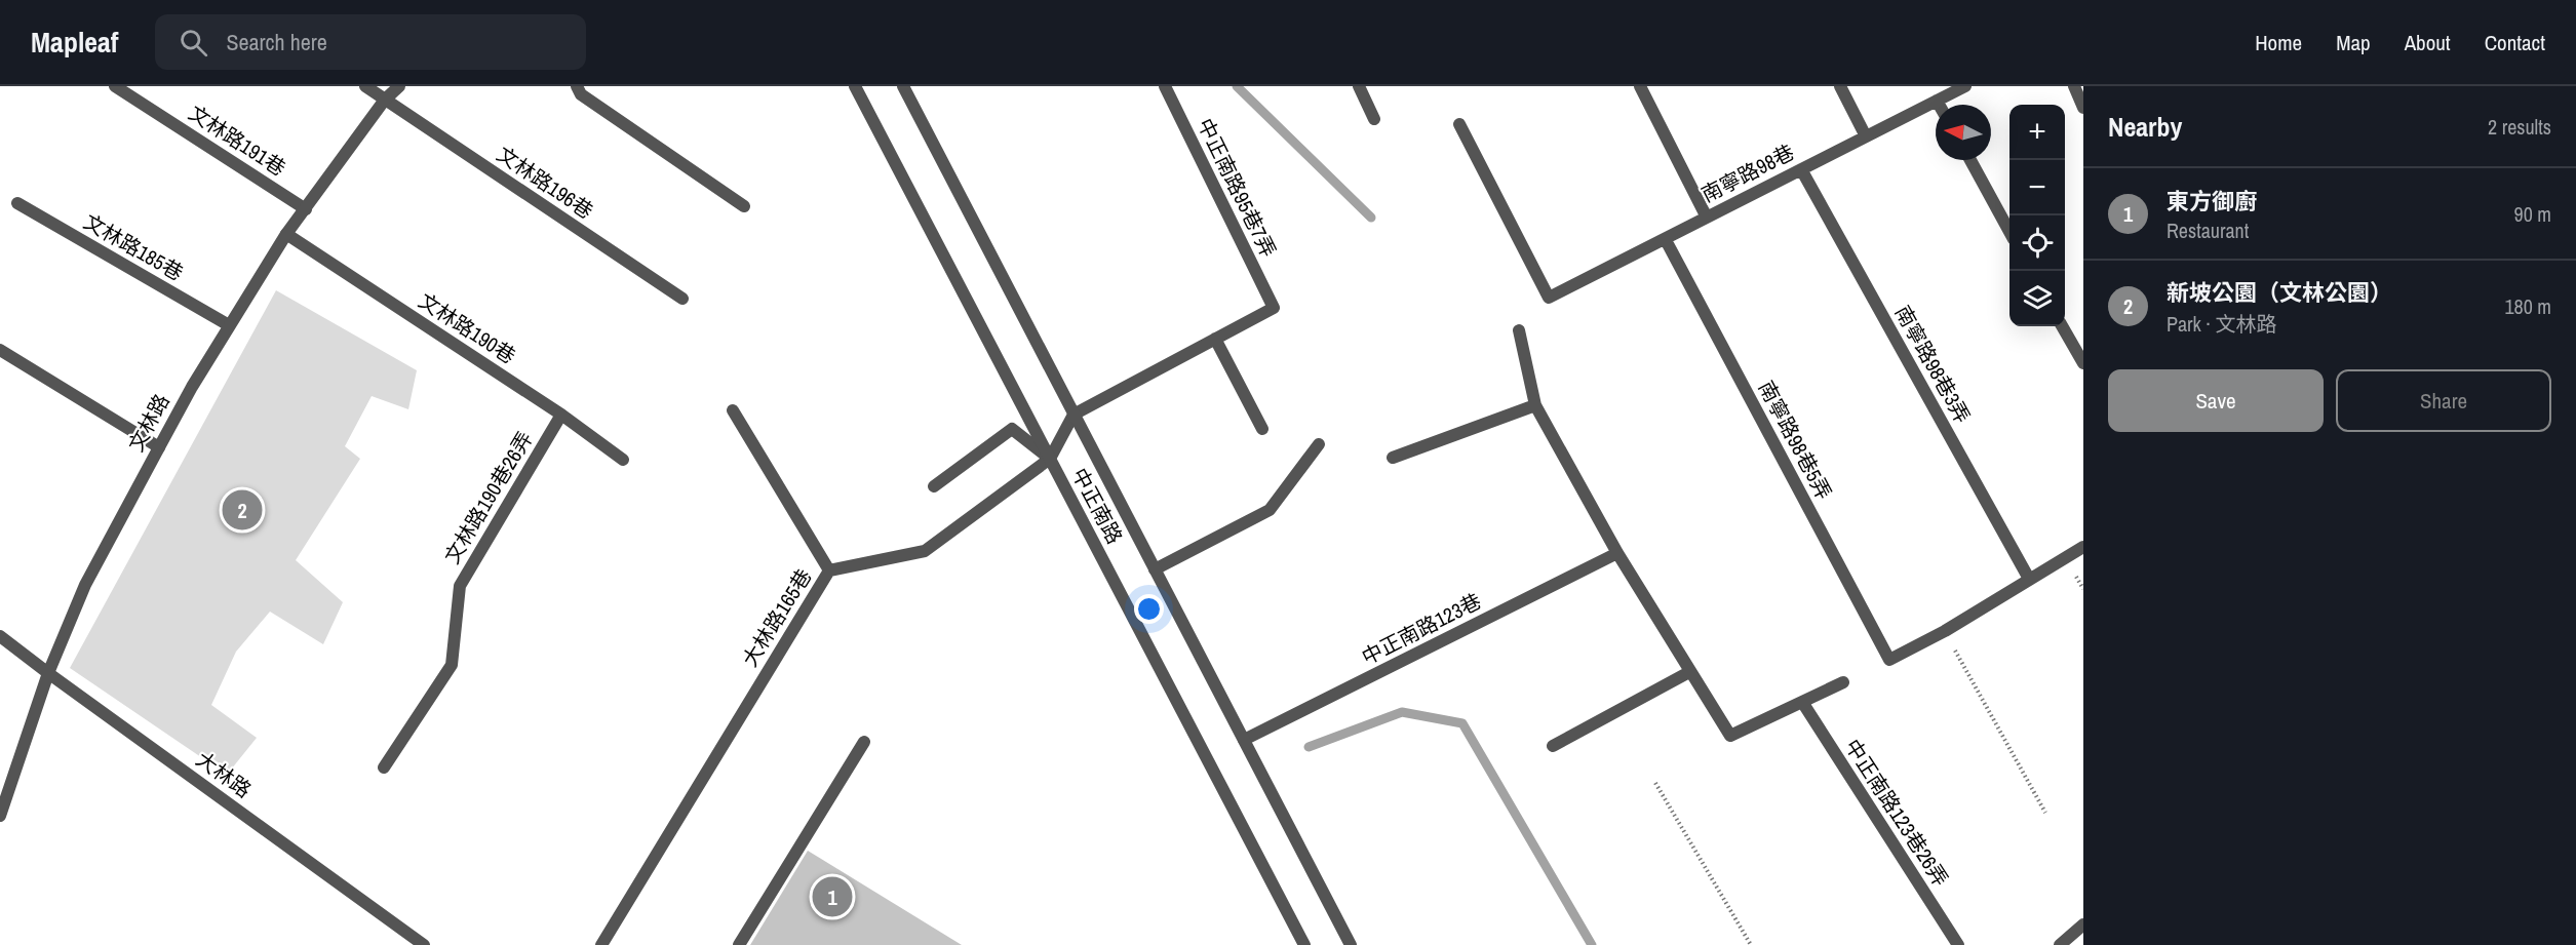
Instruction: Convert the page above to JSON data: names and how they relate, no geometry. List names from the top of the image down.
{
  "streets": {
    "street": [
      "文林路191巷",
      "南寧路98巷",
      "文林路196巷",
      "中正南路95巷7弄",
      "文林路185巷",
      "文林路190巷",
      "南寧路98巷3弄",
      "文林路",
      "南寧路98巷5弄",
      "文林路190巷26弄",
      "中正南路",
      "大林路165巷",
      "中正南路123巷",
      "大林路",
      "中正南路123巷26弄"
    ]
  },
  "crossings": [
    ["文林路191巷", "文林路"],
    ["南寧路98巷", "南寧路98巷3弄"],
    ["南寧路98巷", "南寧路98巷5弄"],
    ["文林路196巷", "文林路"],
    ["文林路185巷", "文林路"],
    ["文林路190巷", "文林路"],
    ["文林路190巷", "文林路190巷26弄"],
    ["文林路", "大林路"],
    ["中正南路", "大林路165巷"],
    ["中正南路", "中正南路123巷"]
  ],
  "north": "left",
  "page": {
    "header": "Mapleaf",
    "search": "Search here",
    "nav": [
      "Home",
      "Map",
      "About",
      "Contact"
    ],
    "heading": ["Nearby", "2 results"],
    "map_buttons": ["+", "−"],
    "list": [
      {
        "mark": "1",
        "name": "東方御廚",
        "note": "Restaurant",
        "value": "90 m"
      },
      {
        "mark": "2",
        "name": "新坡公園（文林公園）",
        "note": "Park · 文林路",
        "value": "180 m"
      }
    ],
    "buttons": ["Save", "Share"],
    "pins": ["2", "1"]
  }
}
